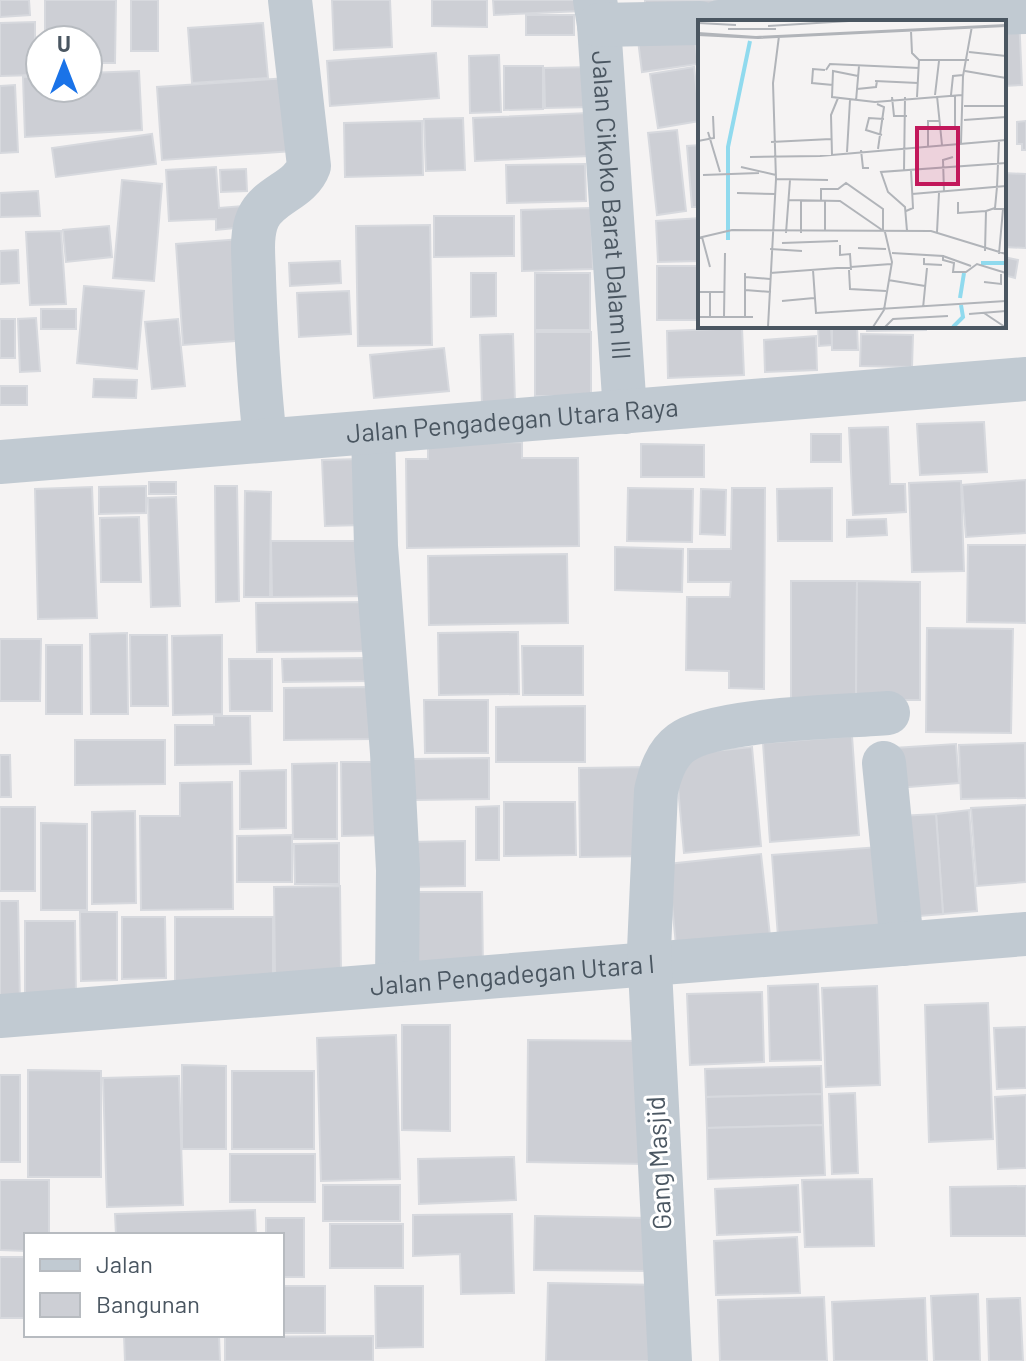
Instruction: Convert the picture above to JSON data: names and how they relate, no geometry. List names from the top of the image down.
{
  "streets": {
    "street": [
      "Jalan Cikoko Barat Dalam III",
      "Jalan Pengadegan Utara Raya",
      "Jalan Pengadegan Utara I",
      "Gang Masjid"
    ]
  },
  "crossings": [
    ["Jalan Cikoko Barat Dalam III", "Jalan Pengadegan Utara Raya"],
    ["Jalan Pengadegan Utara I", "Gang Masjid"]
  ],
  "legend": ["Jalan", "Bangunan"],
  "north": "top"
}
